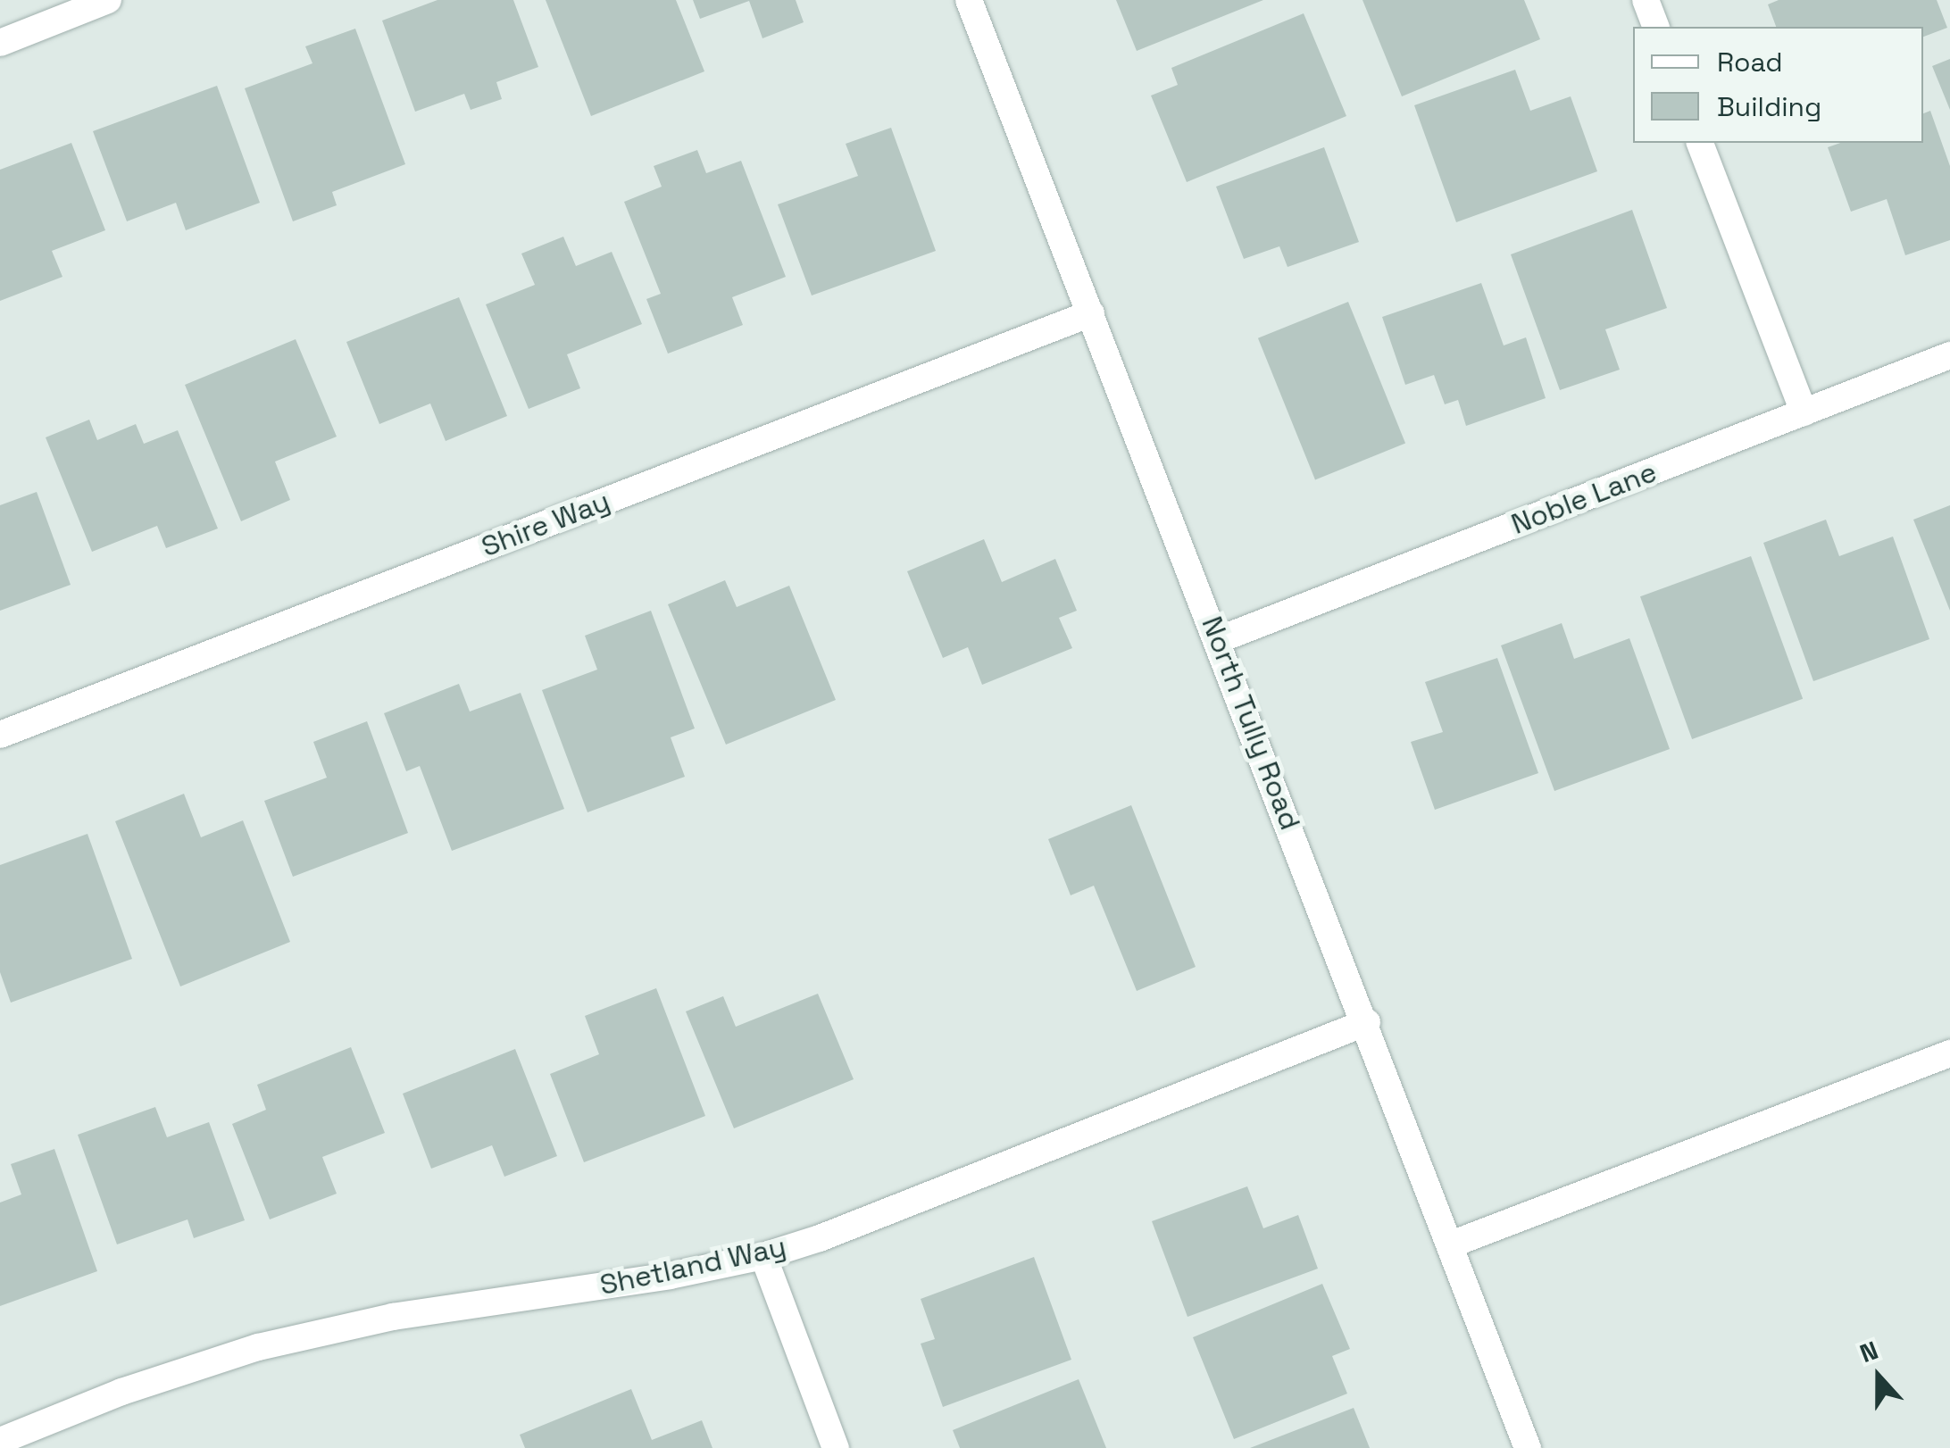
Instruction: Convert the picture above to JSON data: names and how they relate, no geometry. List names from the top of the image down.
{
  "streets": {
    "street": [
      "Noble Lane",
      "Shire Way",
      "North Tully Road",
      "Shetland Way"
    ]
  },
  "crossings": [
    ["Noble Lane", "North Tully Road"],
    ["Shire Way", "North Tully Road"],
    ["North Tully Road", "Shetland Way"]
  ],
  "legend": ["Road", "Building"],
  "north": "top"
}
